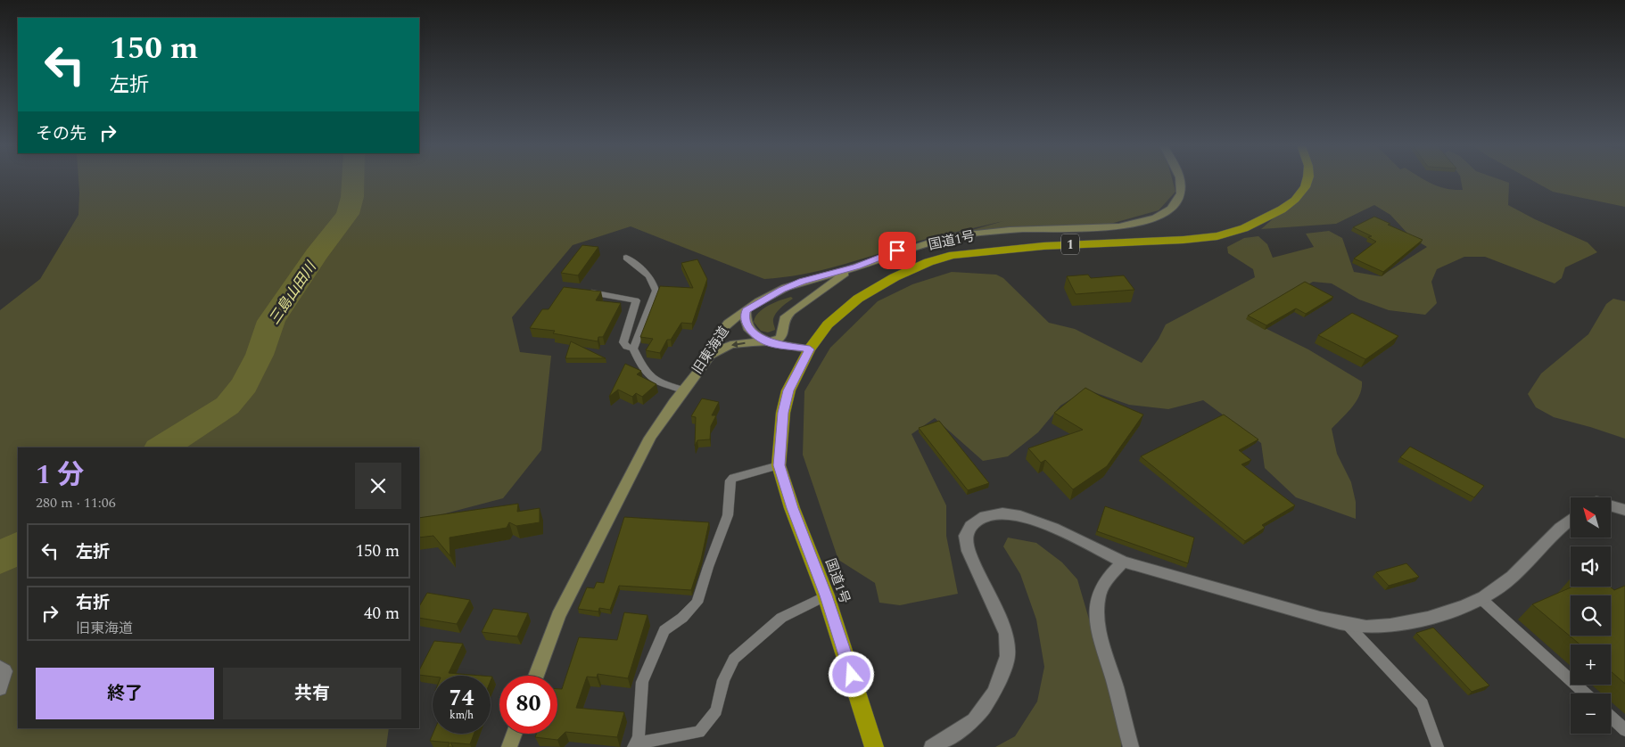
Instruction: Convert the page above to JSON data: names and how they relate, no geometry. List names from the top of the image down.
{
  "streets": {
    "highway": ["国道1号", "1"],
    "street": ["旧東海道"]
  },
  "water": ["三島山田川"],
  "north": "top left",
  "page": {
    "turn": ["150 m", "左折"],
    "then": "その先",
    "heading": ["1 分", "280 m · 11:06"],
    "map_buttons": ["+", "−"],
    "list": [
      {
        "name": "左折",
        "value": "150 m"
      },
      {
        "name": "右折",
        "note": "旧東海道",
        "value": "40 m"
      }
    ],
    "buttons": ["終了", "共有"],
    "speed": "74 km/h",
    "limit": "80"
  }
}
